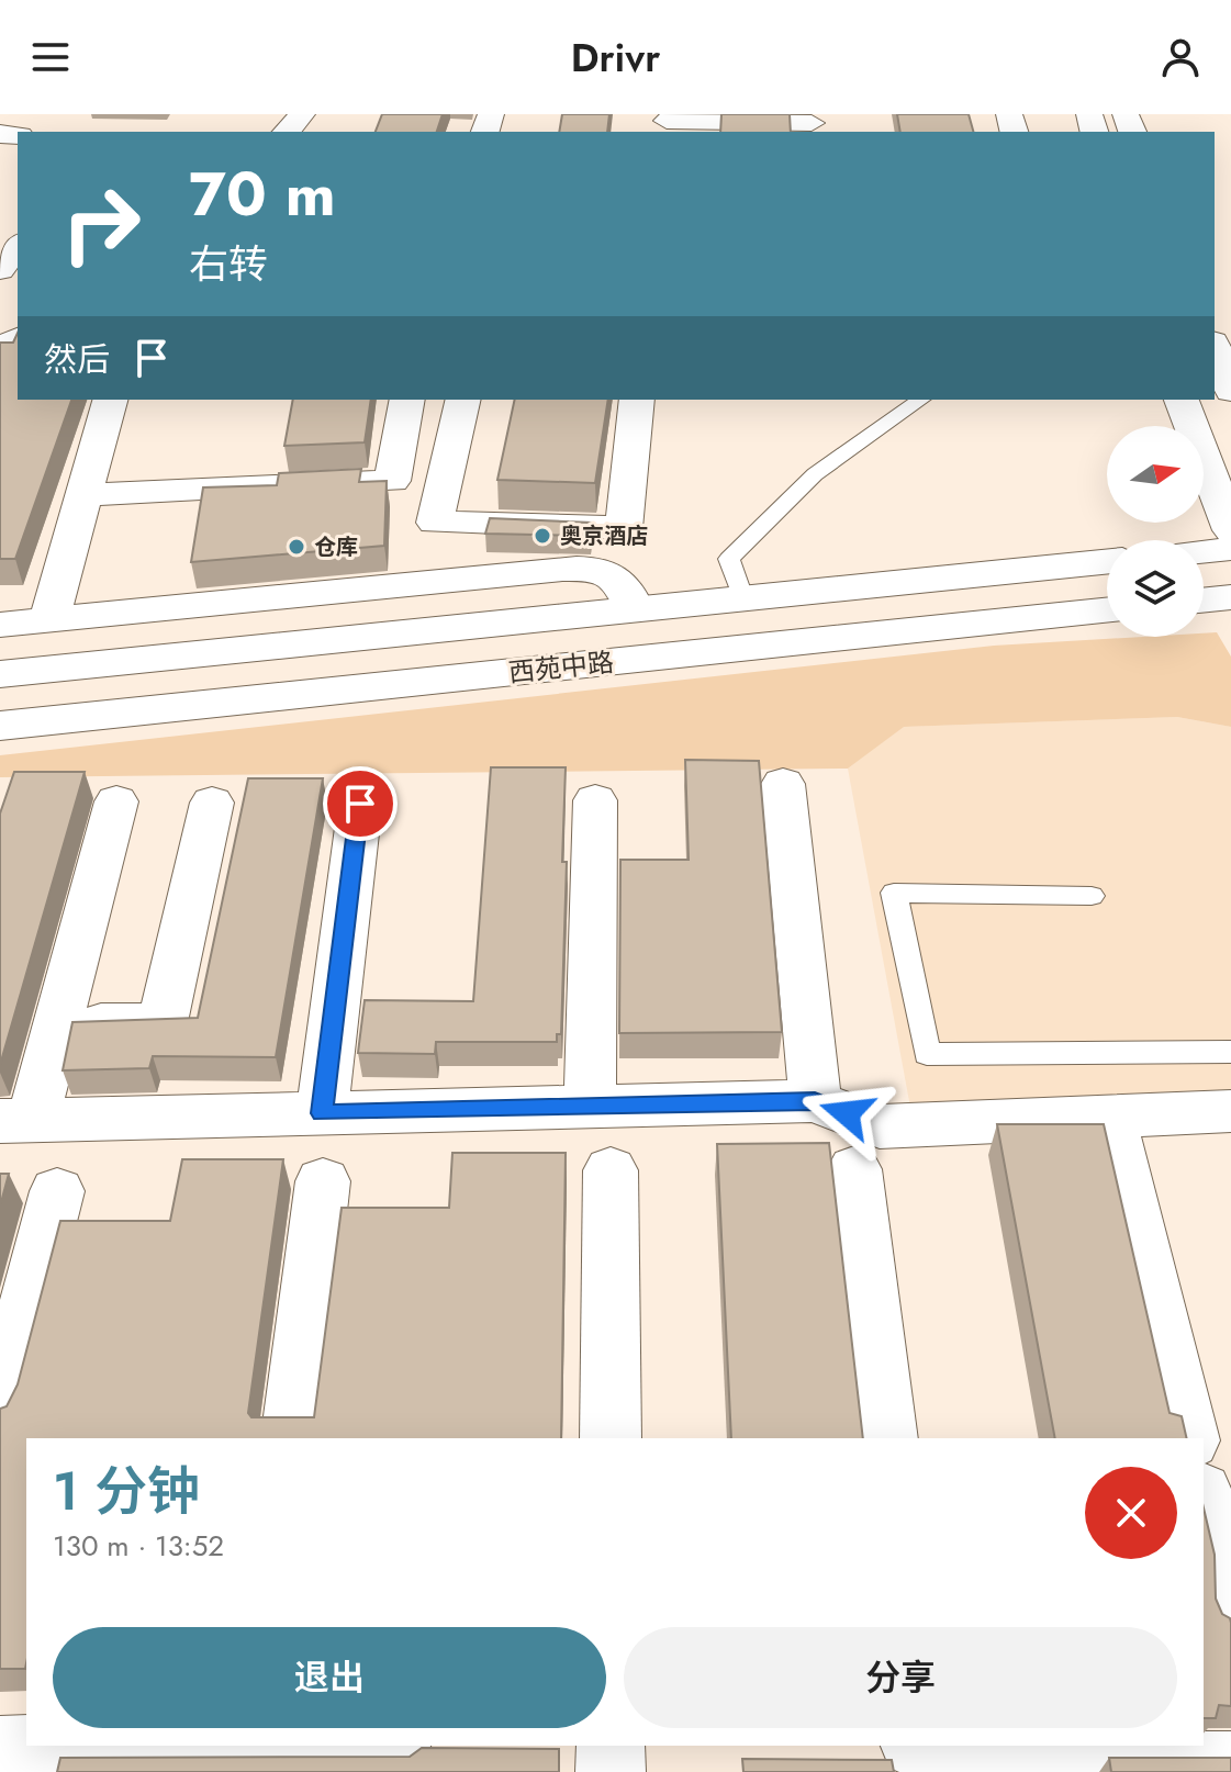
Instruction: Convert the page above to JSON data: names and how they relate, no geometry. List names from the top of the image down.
{
  "streets": {
    "street": ["西苑中路"]
  },
  "places": ["奥京酒店", "仓库"],
  "north": "right",
  "page": {
    "header": "Drivr",
    "turn": ["70 m", "右转"],
    "then": "然后",
    "heading": ["1 分钟", "130 m · 13:52"],
    "buttons": ["退出", "分享"]
  }
}
